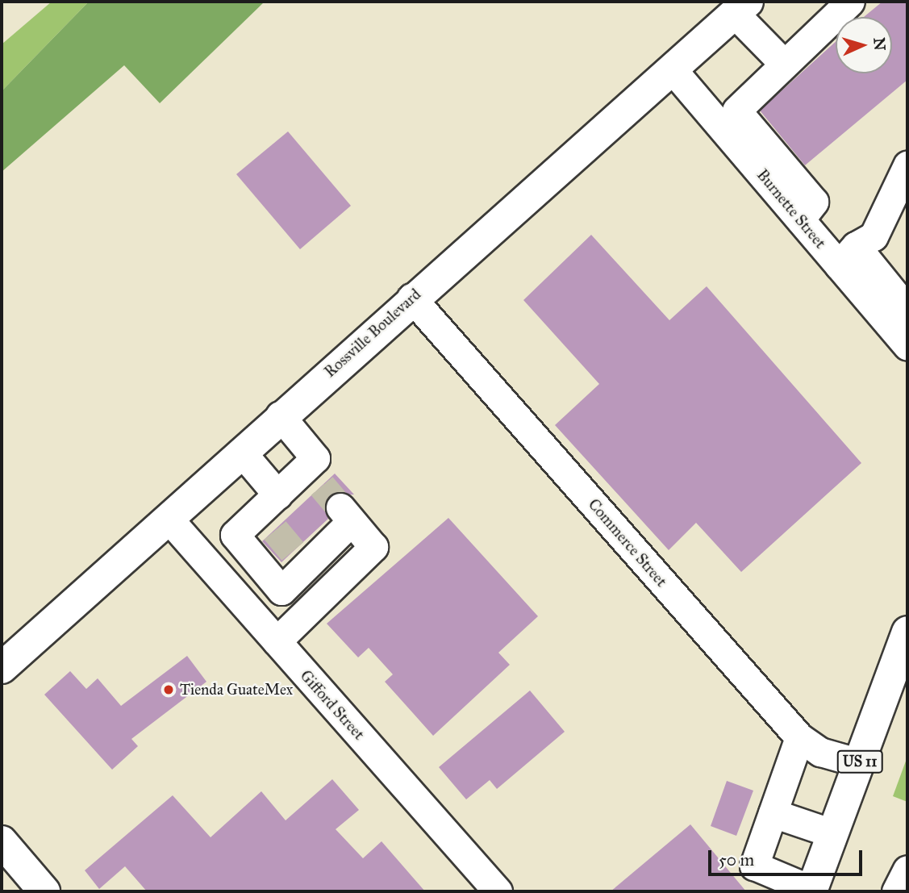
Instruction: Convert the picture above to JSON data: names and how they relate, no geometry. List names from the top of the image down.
{
  "streets": {
    "main road": ["Rossville Boulevard", "US 11"],
    "street": ["Burnette Street", "Commerce Street", "Gifford Street"]
  },
  "crossings": [
    ["Burnette Street", "Rossville Boulevard"],
    ["Rossville Boulevard", "Commerce Street"],
    ["Rossville Boulevard", "Gifford Street"],
    ["Commerce Street", "US 11"]
  ],
  "places": ["Tienda GuateMex"],
  "scale_bar": "50 m",
  "north": "right"
}
